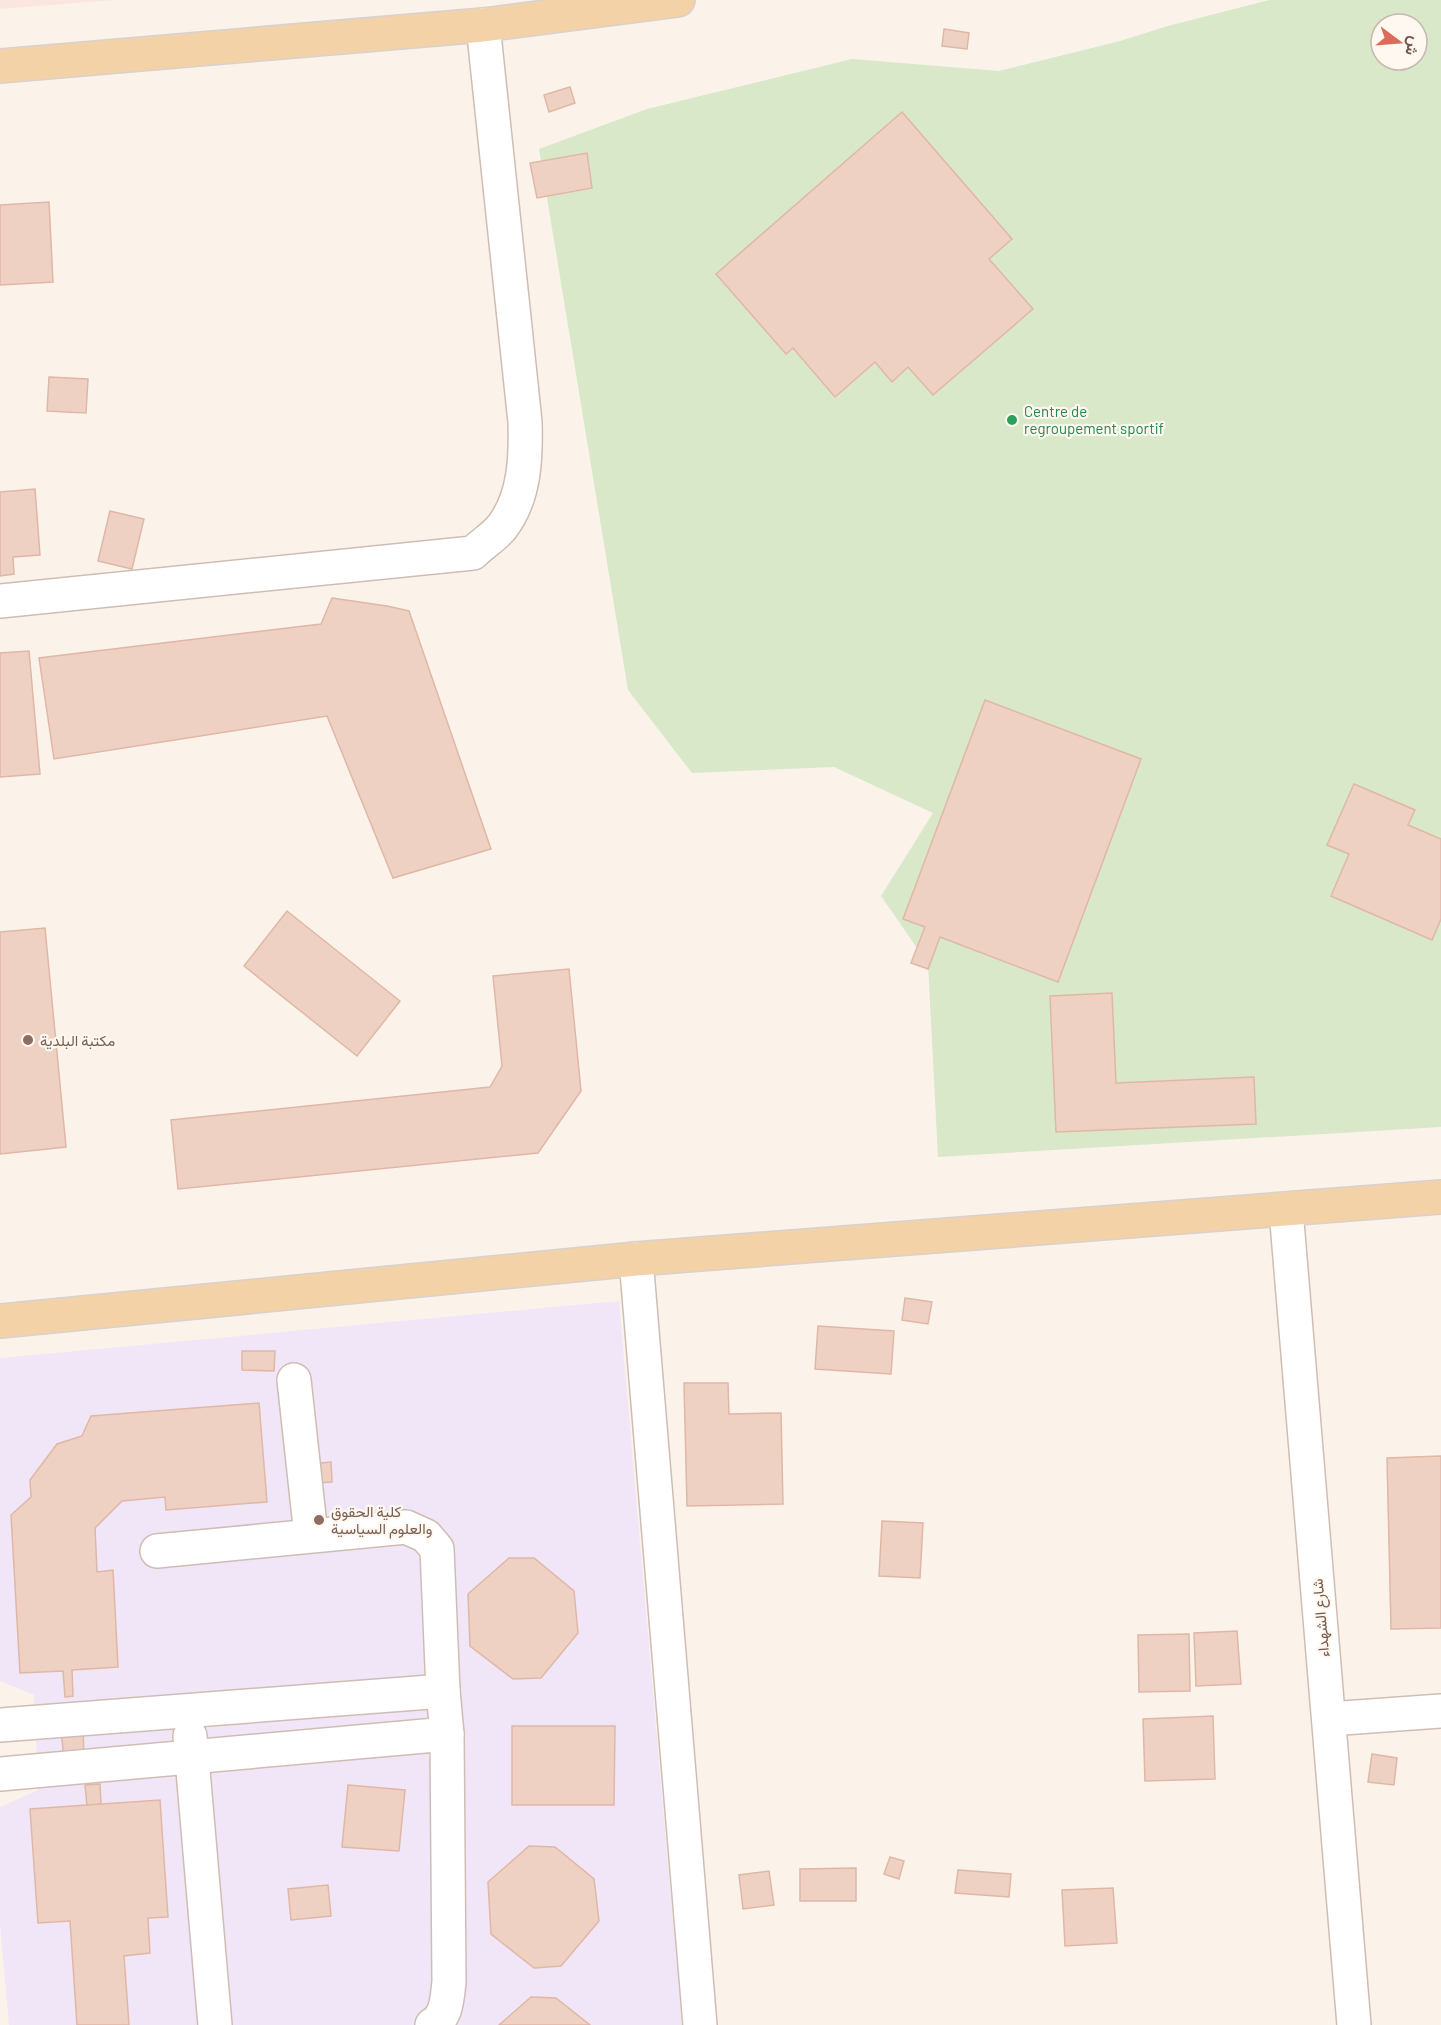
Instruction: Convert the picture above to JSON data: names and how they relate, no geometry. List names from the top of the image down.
{
  "streets": {
    "street": ["شارع الشهداء"]
  },
  "places": ["Centre de regroupement sportif", "مكتبة البلدية", "كلية الحقوق والعلوم السياسية"],
  "north": "right"
}
